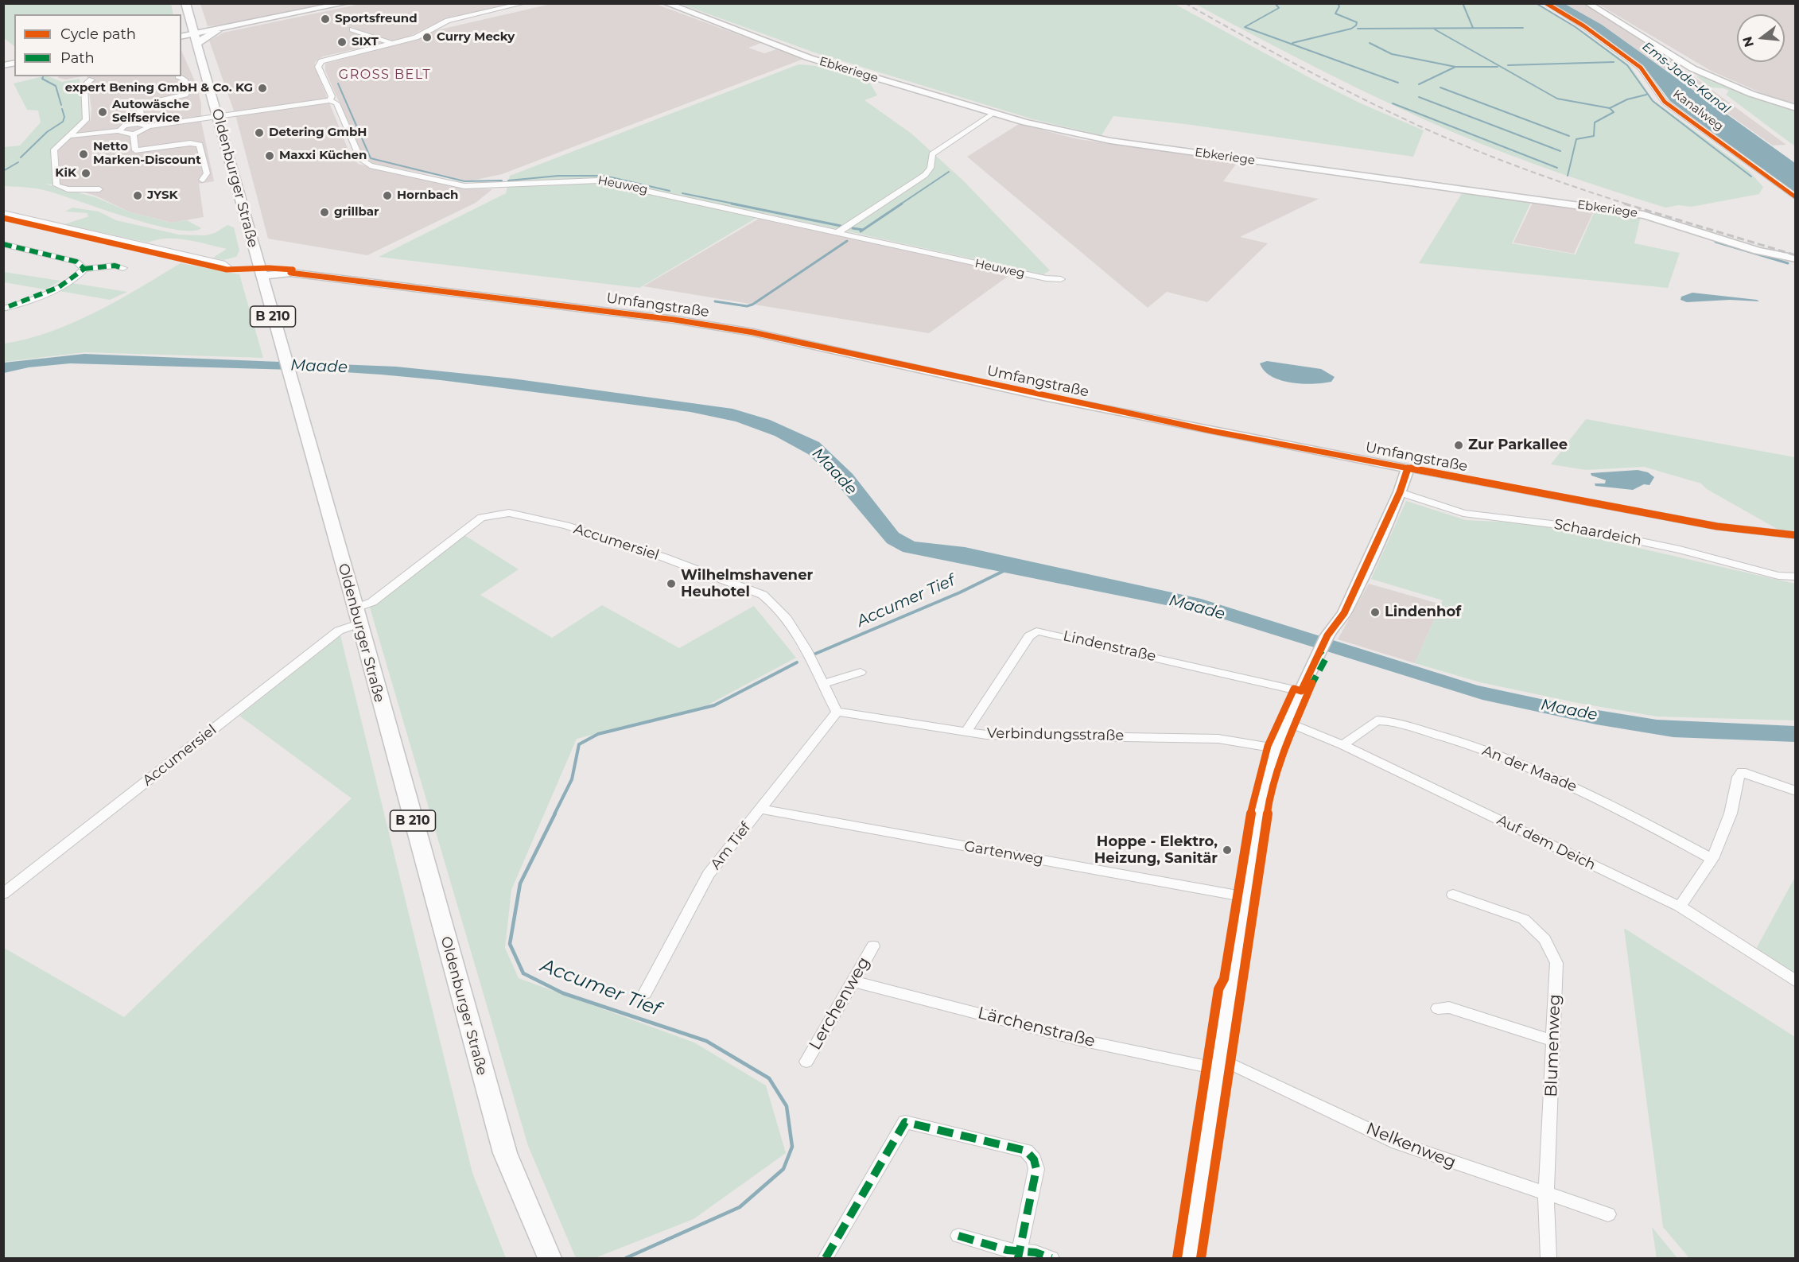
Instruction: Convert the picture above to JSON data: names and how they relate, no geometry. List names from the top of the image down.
{
  "streets": {
    "main road": ["Oldenburger Straße", "B 210"],
    "street": [
      "Ebkeriege",
      "Kanalweg",
      "Heuweg",
      "Umfangstraße",
      "Schaardeich",
      "Accumersiel",
      "Lindenstraße",
      "Verbindungsstraße",
      "An der Maade",
      "Auf dem Deich",
      "Am Tief",
      "Gartenweg",
      "Lerchenweg",
      "Lärchenstraße",
      "Blumenweg",
      "Nelkenweg"
    ]
  },
  "crossings": [
    ["Oldenburger Straße", "Umfangstraße"],
    ["Oldenburger Straße", "Accumersiel"],
    ["Accumersiel", "Verbindungsstraße"],
    ["Accumersiel", "Am Tief"],
    ["Lindenstraße", "Verbindungsstraße"],
    ["Verbindungsstraße", "Am Tief"],
    ["An der Maade", "Auf dem Deich"],
    ["Am Tief", "Gartenweg"],
    ["Lerchenweg", "Lärchenstraße"],
    ["Lärchenstraße", "Nelkenweg"],
    ["Blumenweg", "Nelkenweg"]
  ],
  "districts": ["GROSS BELT"],
  "water": ["Ems-Jade-Kanal", "Maade", "Accumer Tief"],
  "places": [
    "Sportsfreund",
    "Curry Mecky",
    "SIXT",
    "expert Bening GmbH & Co. KG",
    "Autowäsche Selfservice",
    "Detering GmbH",
    "Netto Marken-Discount",
    "Maxxi Küchen",
    "KiK",
    "JYSK",
    "Hornbach",
    "grillbar",
    "Zur Parkallee",
    "Wilhelmshavener Heuhotel",
    "Lindenhof",
    "Hoppe - Elektro, Heizung, Sanitär"
  ],
  "legend": ["Cycle path", "Path"],
  "north": "left"
}
